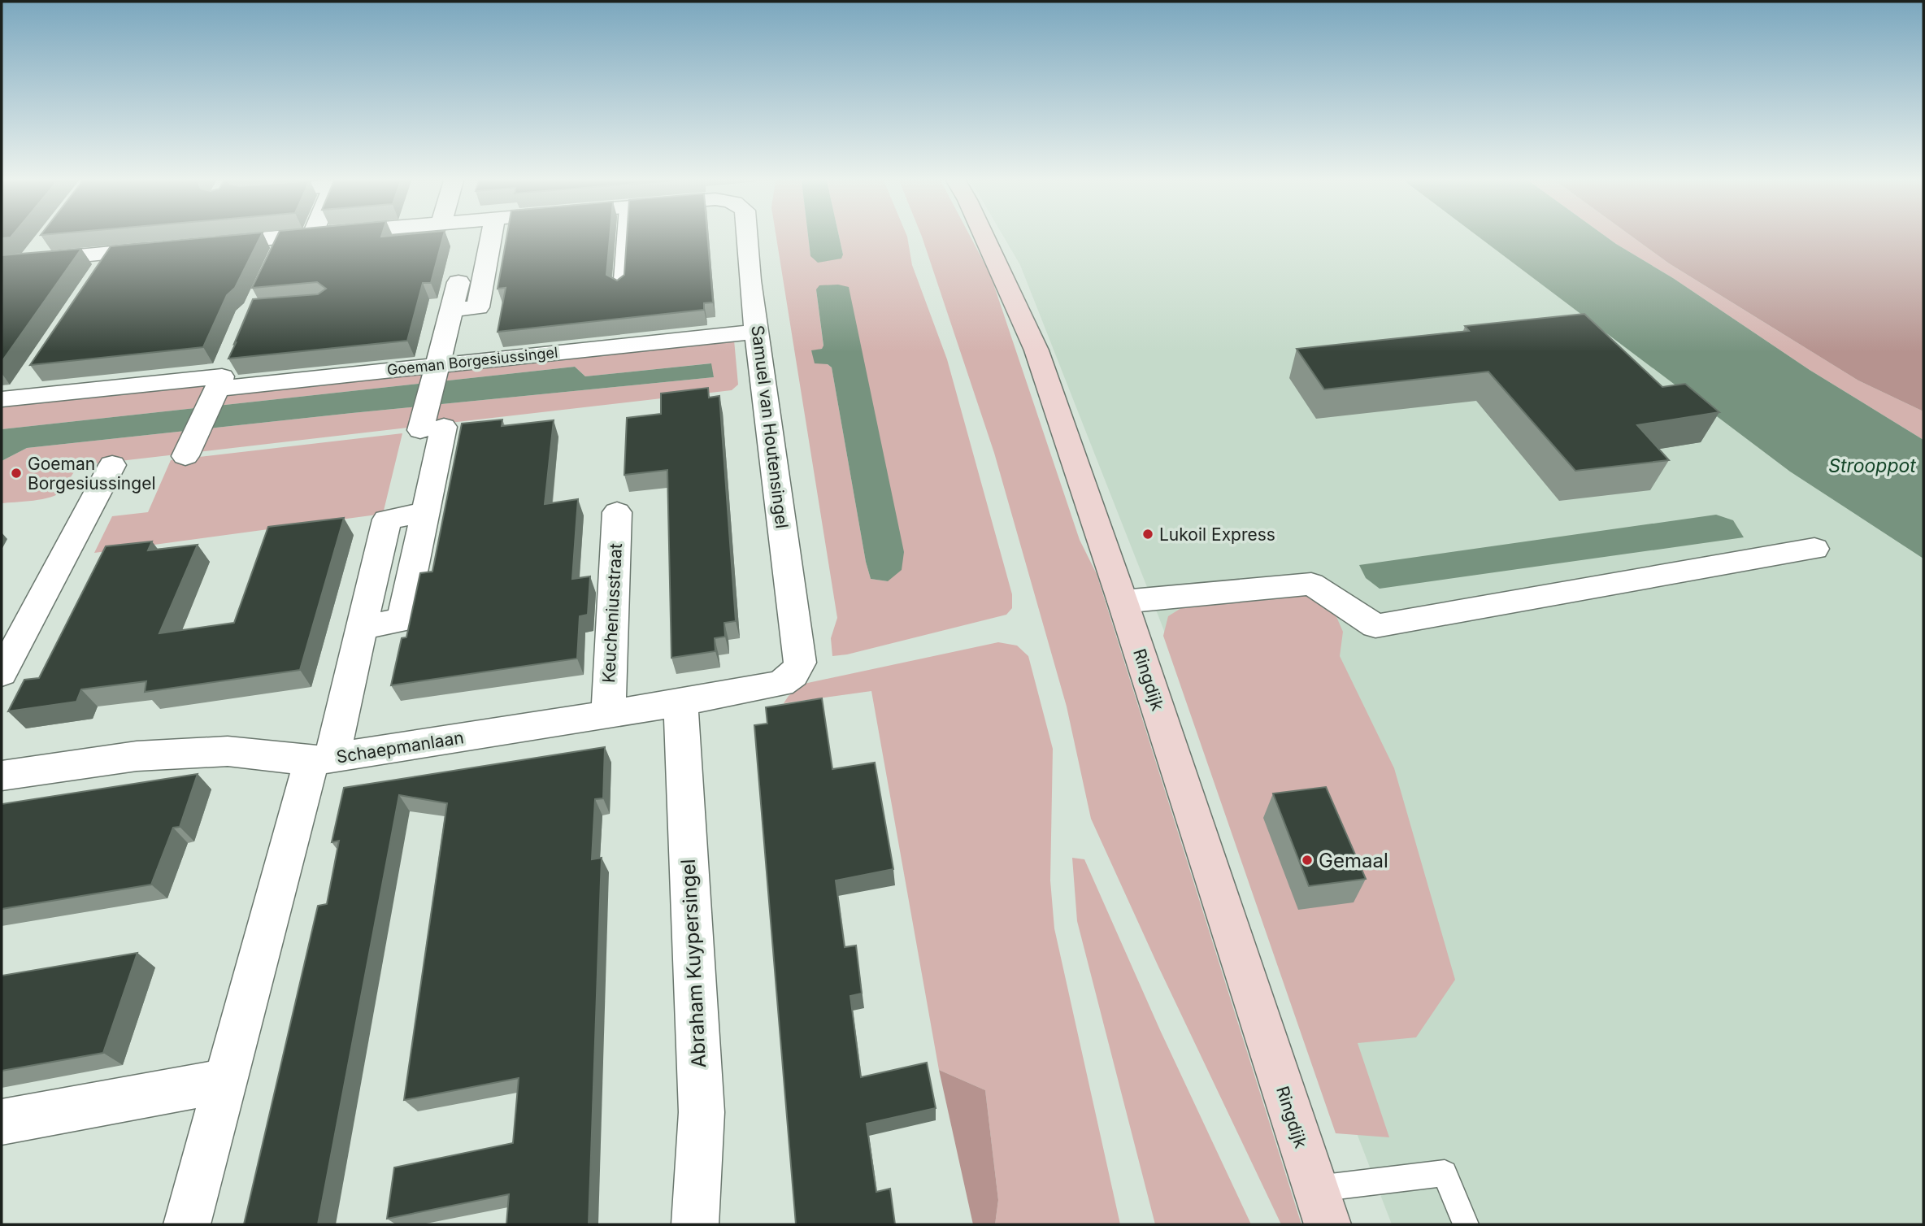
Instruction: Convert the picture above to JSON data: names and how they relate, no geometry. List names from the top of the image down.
{
  "streets": {
    "main road": ["Ringdijk"],
    "street": [
      "Goeman Borgesiussingel",
      "Samuel van Houtensingel",
      "Keucheniusstraat",
      "Schaepmanlaan",
      "Abraham Kuypersingel"
    ]
  },
  "crossings": [
    ["Goeman Borgesiussingel", "Samuel van Houtensingel"],
    ["Samuel van Houtensingel", "Schaepmanlaan"],
    ["Keucheniusstraat", "Schaepmanlaan"],
    ["Schaepmanlaan", "Abraham Kuypersingel"]
  ],
  "water": ["Strooppot"],
  "places": ["Goeman Borgesiussingel", "Lukoil Express", "Gemaal"]
}
